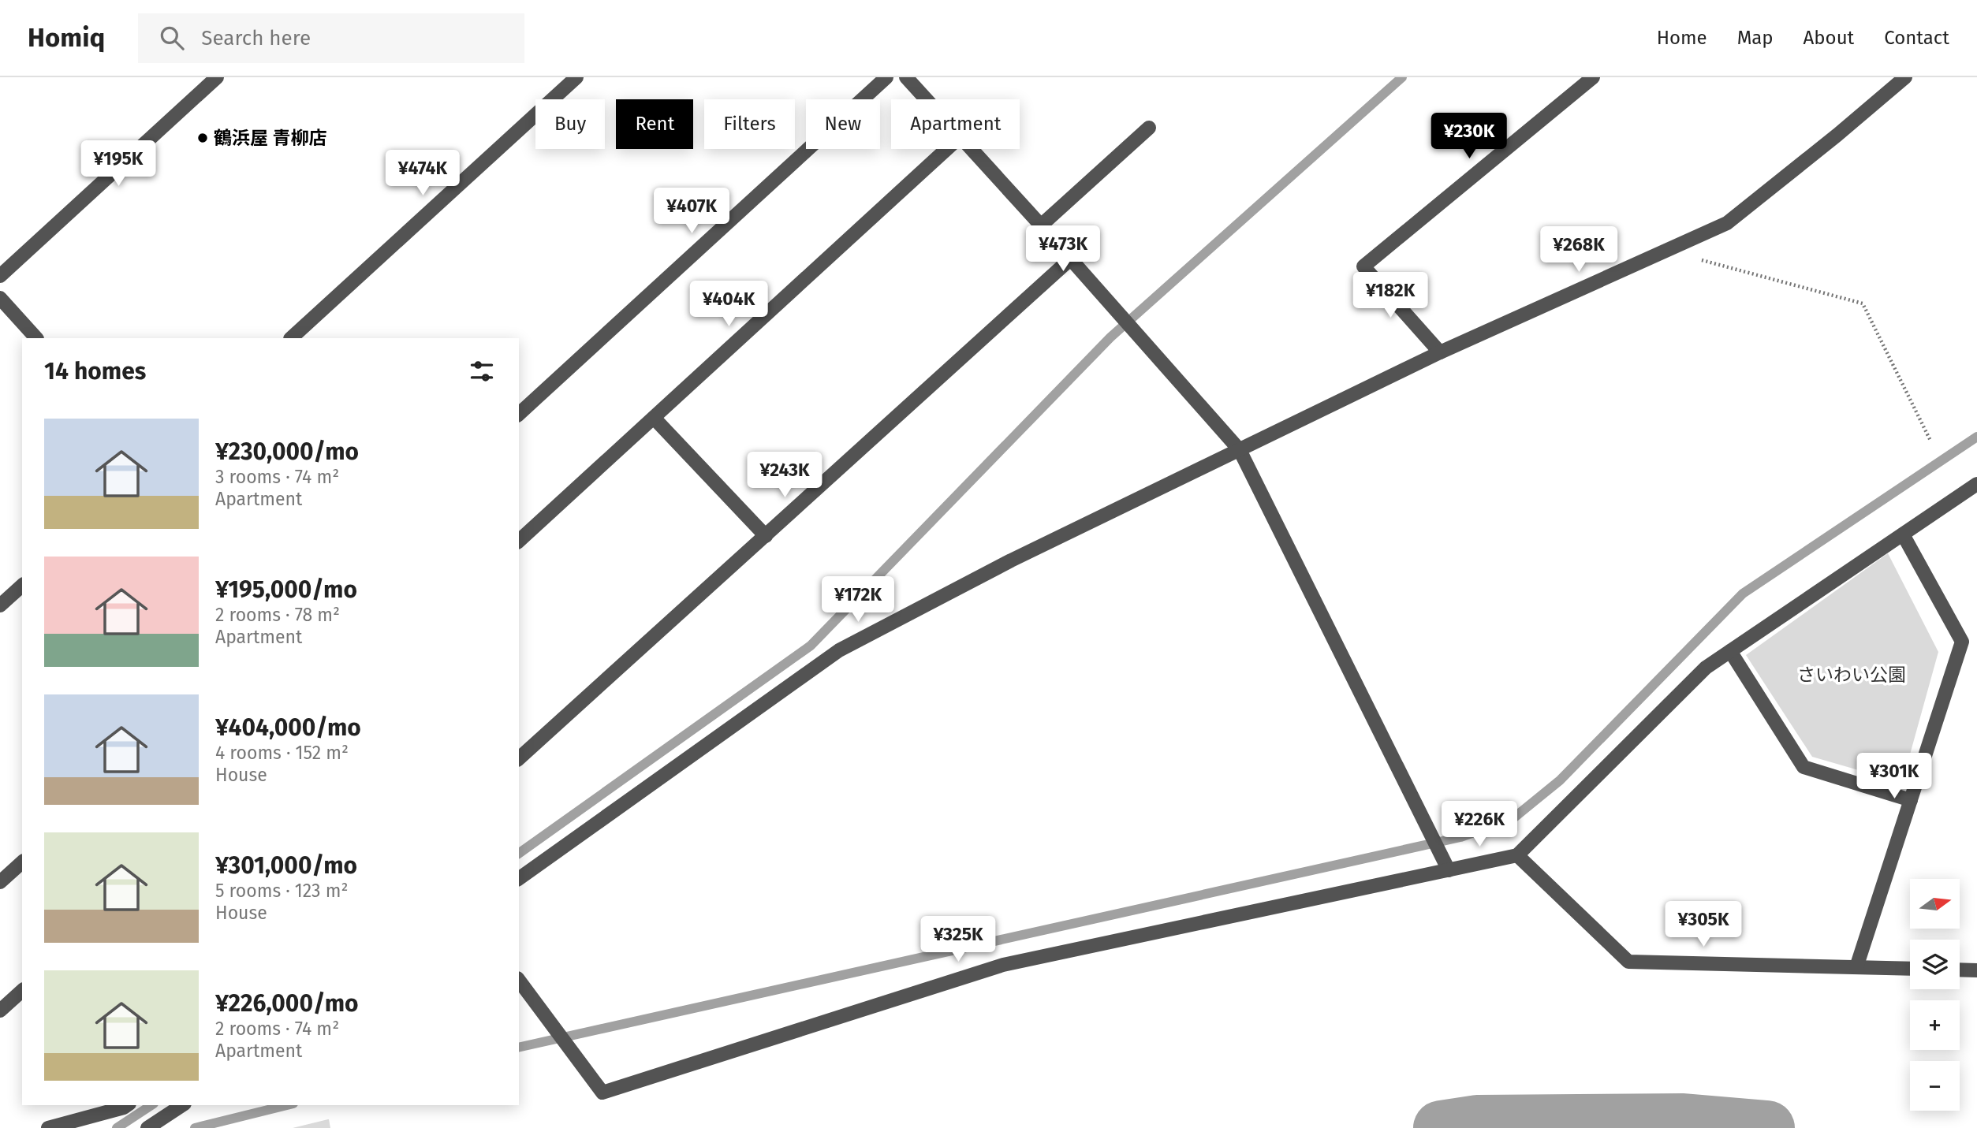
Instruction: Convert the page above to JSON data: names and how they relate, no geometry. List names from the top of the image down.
{
  "parks": ["さいわい公園"],
  "places": ["鶴浜屋 青柳店"],
  "north": "right",
  "page": {
    "header": "Homiq",
    "search": "Search here",
    "nav": [
      "Home",
      "Map",
      "About",
      "Contact"
    ],
    "chip": [
      "Buy",
      "Rent",
      "Filters",
      "New",
      "Apartment"
    ],
    "price": [
      "¥230K",
      "¥195K",
      "¥474K",
      "¥407K",
      "¥473K",
      "¥268K",
      "¥182K",
      "¥404K",
      "¥243K",
      "¥172K",
      "¥301K",
      "¥226K",
      "¥305K",
      "¥325K"
    ],
    "heading": "14 homes",
    "list": [
      {
        "name": "¥230,000/mo",
        "note": "3 rooms · 74 m² · Apartment"
      },
      {
        "name": "¥195,000/mo",
        "note": "2 rooms · 78 m² · Apartment"
      },
      {
        "name": "¥404,000/mo",
        "note": "4 rooms · 152 m² · House"
      },
      {
        "name": "¥301,000/mo",
        "note": "5 rooms · 123 m² · House"
      },
      {
        "name": "¥226,000/mo",
        "note": "2 rooms · 74 m² · Apartment"
      }
    ],
    "map_buttons": ["+", "−"]
  }
}
